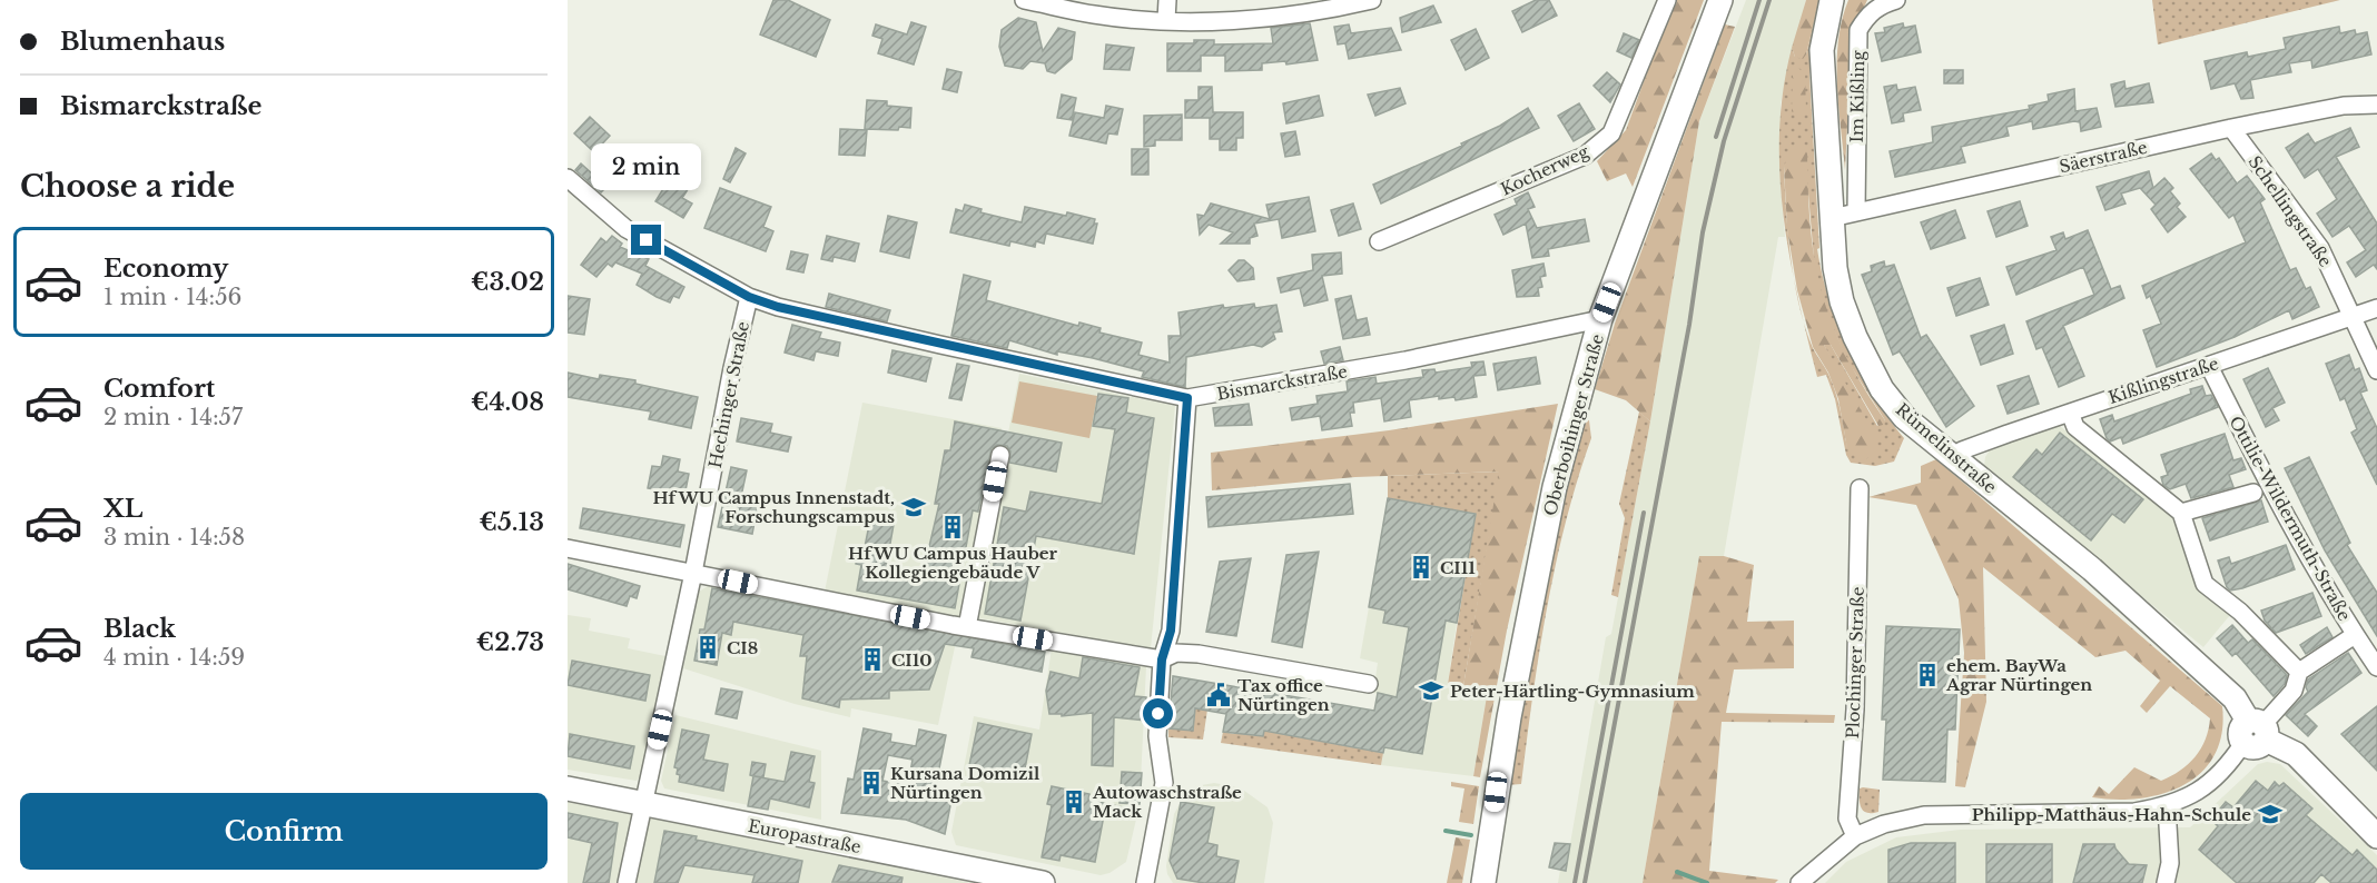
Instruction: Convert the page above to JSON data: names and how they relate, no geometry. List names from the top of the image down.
{
  "streets": {
    "street": [
      "Im Kißling",
      "Säerstraße",
      "Kocherweg",
      "Schellingstraße",
      "Kißlingstraße",
      "Bismarckstraße",
      "Hechinger Straße",
      "Oberboihinger Straße",
      "Rümelinstraße",
      "Ottilie-Wildermuth-Straße",
      "Plochinger Straße",
      "Europastraße"
    ]
  },
  "crossings": [
    ["Im Kißling", "Säerstraße"],
    ["Säerstraße", "Schellingstraße"],
    ["Säerstraße", "Rümelinstraße"],
    ["Schellingstraße", "Kißlingstraße"],
    ["Kißlingstraße", "Rümelinstraße"],
    ["Kißlingstraße", "Ottilie-Wildermuth-Straße"],
    ["Bismarckstraße", "Hechinger Straße"],
    ["Bismarckstraße", "Oberboihinger Straße"],
    ["Hechinger Straße", "Europastraße"]
  ],
  "places": {
    "school or university": ["HfWU Campus Innenstadt, Forschungscampus", "Peter-Härtling-Gymnasium", "Philipp-Matthäus-Hahn-Schule"],
    "building": [
      "HfWU Campus Hauber Kollegiengebäude V",
      "CI11",
      "CI8",
      "CI10",
      "ehem. BayWa Agrar Nürtingen",
      "Kursana Domizil Nürtingen",
      "Autowaschstraße Mack"
    ],
    "public building": ["Tax office Nürtingen"]
  },
  "page": {
    "banner": ["Blumenhaus", "Bismarckstraße"],
    "bubble": "2 min",
    "heading": "Choose a ride",
    "list": [
      {
        "name": "Economy",
        "note": "1 min · 14:56",
        "value": "€3.02"
      },
      {
        "name": "Comfort",
        "note": "2 min · 14:57",
        "value": "€4.08"
      },
      {
        "name": "XL",
        "note": "3 min · 14:58",
        "value": "€5.13"
      },
      {
        "name": "Black",
        "note": "4 min · 14:59",
        "value": "€2.73"
      }
    ],
    "buttons": "Confirm"
  }
}
